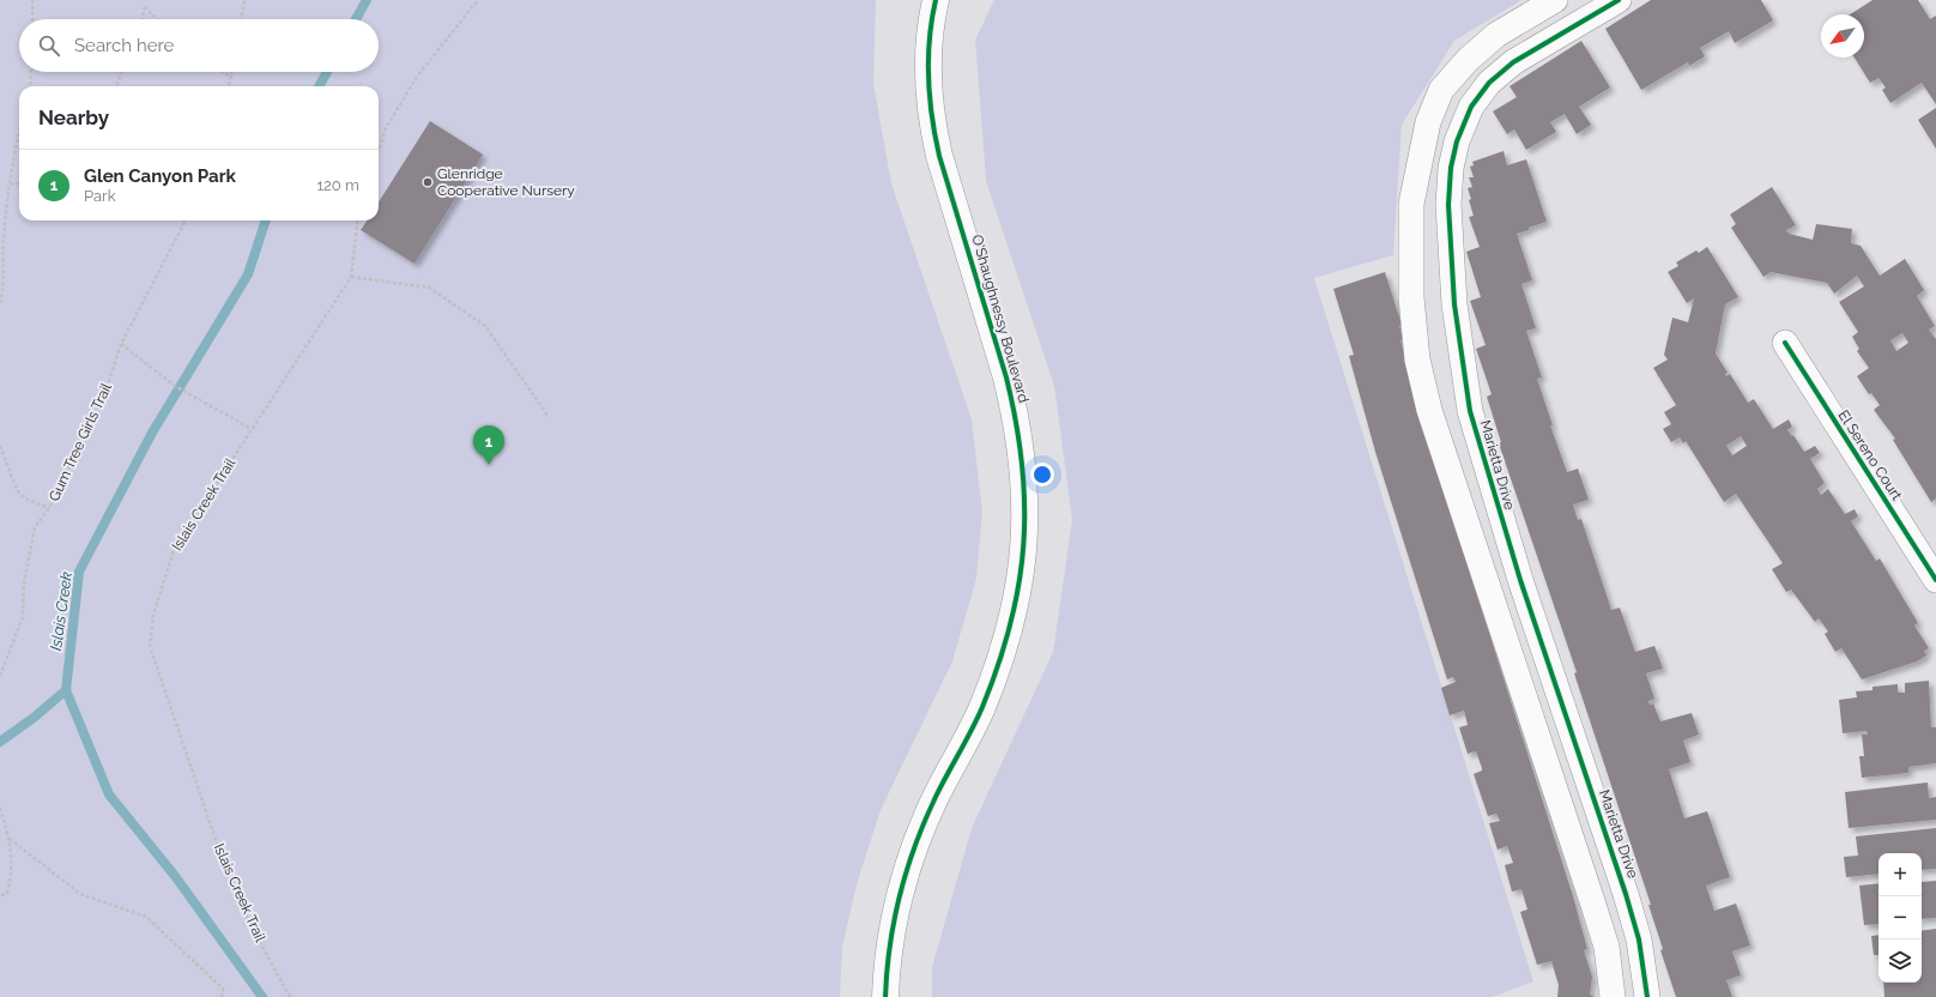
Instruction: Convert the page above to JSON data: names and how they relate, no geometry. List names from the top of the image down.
{
  "streets": {
    "main road": ["O'Shaughnessy Boulevard"],
    "street": ["El Sereno Court", "Marietta Drive"],
    "path": ["Gum Tree Girls Trail", "Islais Creek Trail"]
  },
  "water": ["Islais Creek"],
  "places": ["Glenridge Cooperative Nursery"],
  "north": "bottom left",
  "page": {
    "search": "Search here",
    "heading": "Nearby",
    "list": [
      {
        "mark": "1",
        "name": "Glen Canyon Park",
        "note": "Park",
        "value": "120 m"
      }
    ],
    "pins": "1",
    "map_buttons": ["+", "−"]
  }
}
